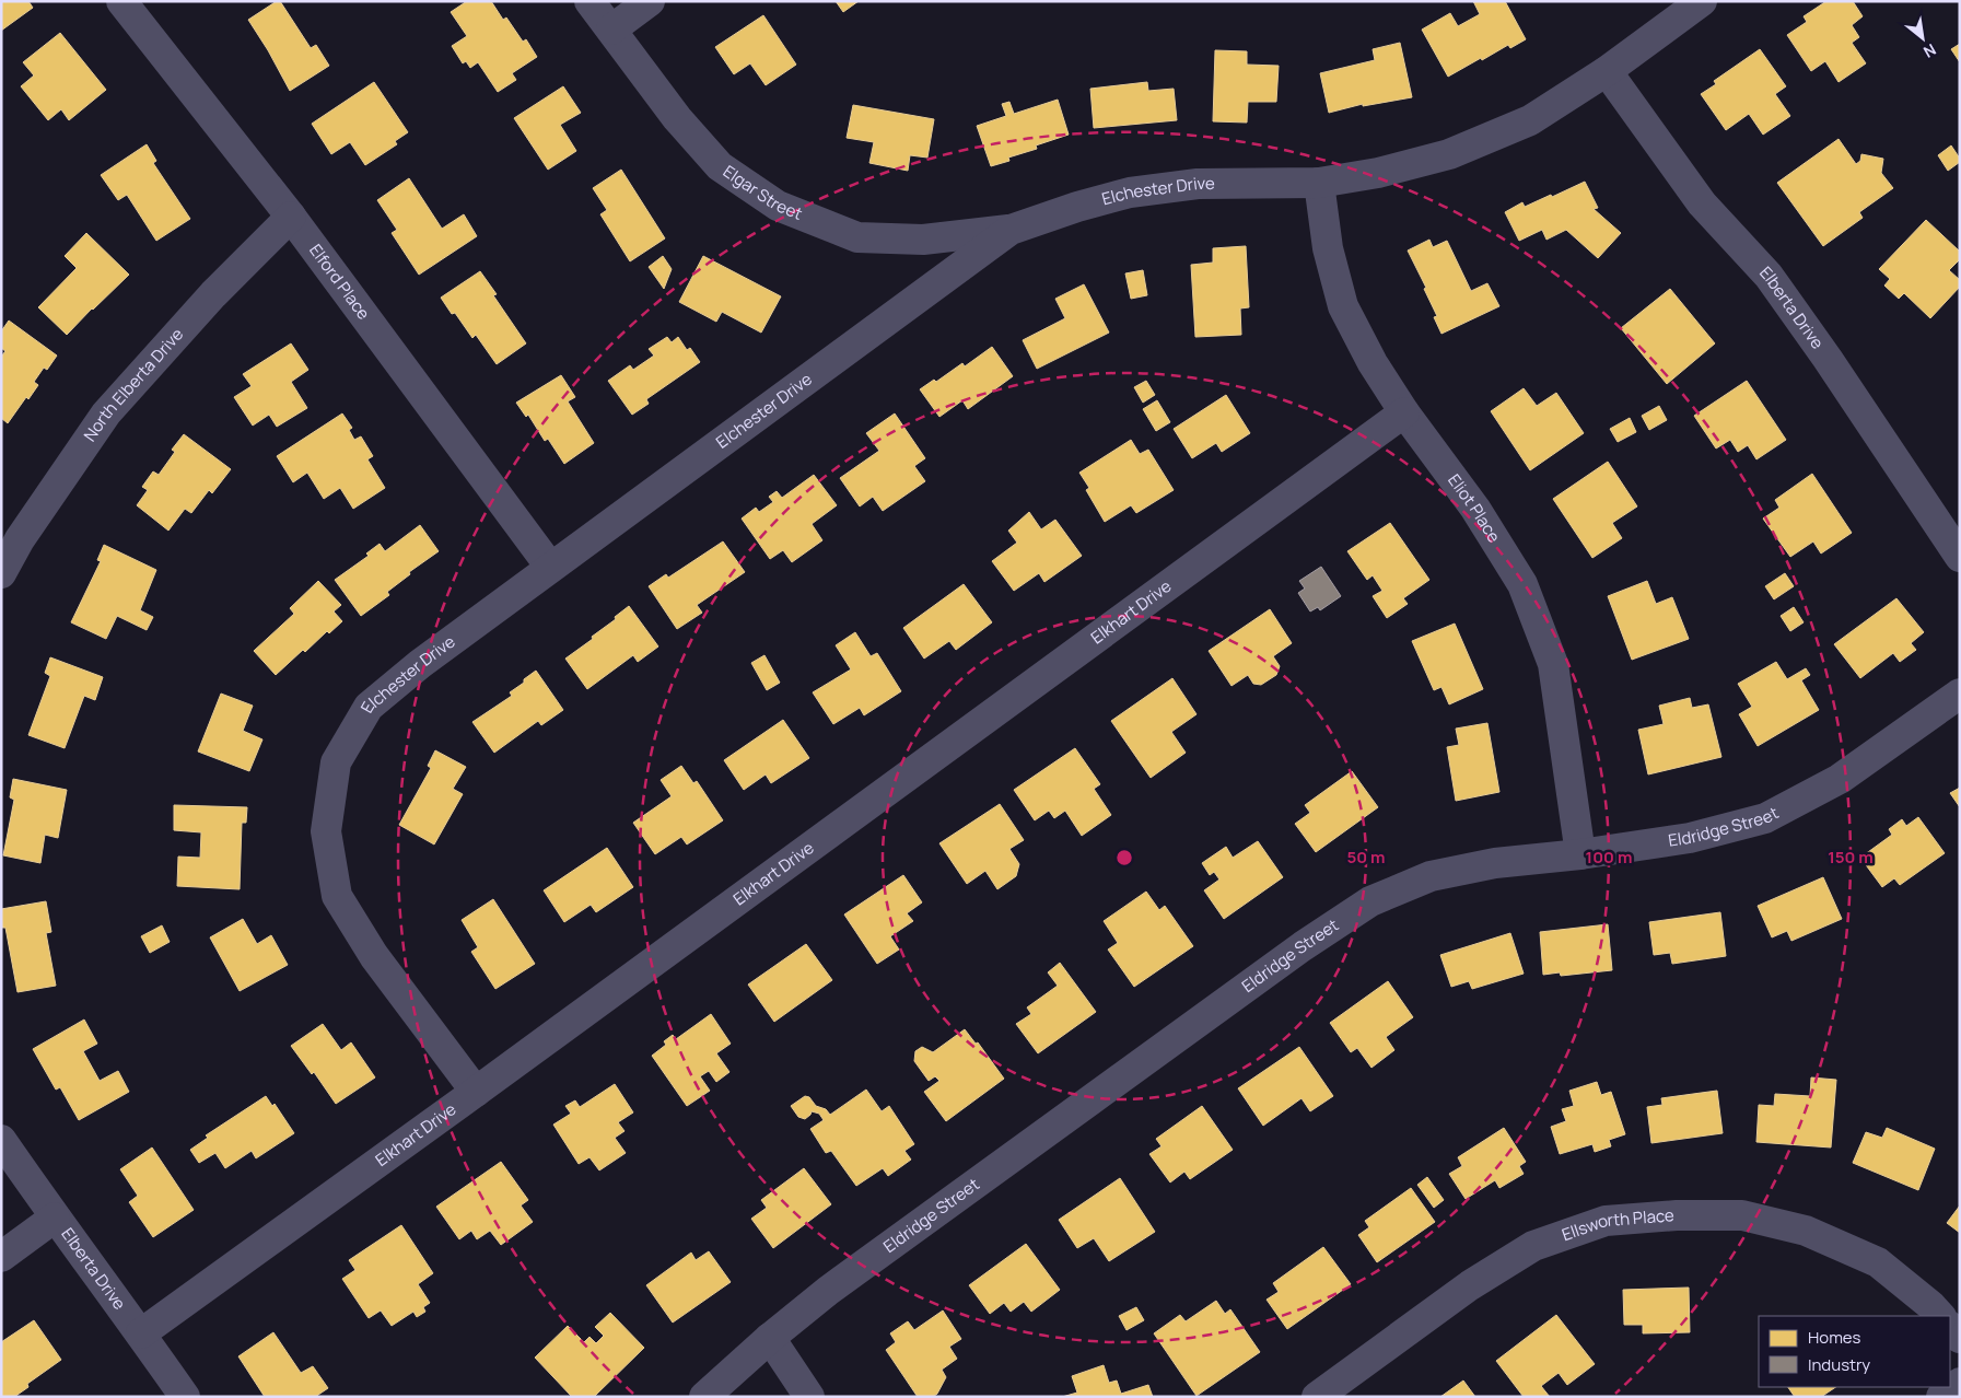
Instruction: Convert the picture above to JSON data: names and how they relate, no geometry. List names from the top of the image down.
{
  "streets": {
    "street": [
      "Elgar Street",
      "Elchester Drive",
      "Elford Place",
      "Elberta Drive",
      "North Elberta Drive",
      "Eliot Place",
      "Elkhart Drive",
      "Eldridge Street",
      "Ellsworth Place"
    ]
  },
  "crossings": [
    ["Elgar Street", "Elchester Drive"],
    ["Elchester Drive", "Elford Place"],
    ["Elchester Drive", "Elberta Drive"],
    ["Elchester Drive", "Eliot Place"],
    ["Elchester Drive", "Elkhart Drive"],
    ["Elford Place", "North Elberta Drive"],
    ["Elberta Drive", "Elkhart Drive"],
    ["Eliot Place", "Elkhart Drive"],
    ["Eliot Place", "Eldridge Street"]
  ],
  "legend": ["Homes", "Industry"],
  "north": "bottom right",
  "rings": ["50 m", "100 m", "150 m"]
}
